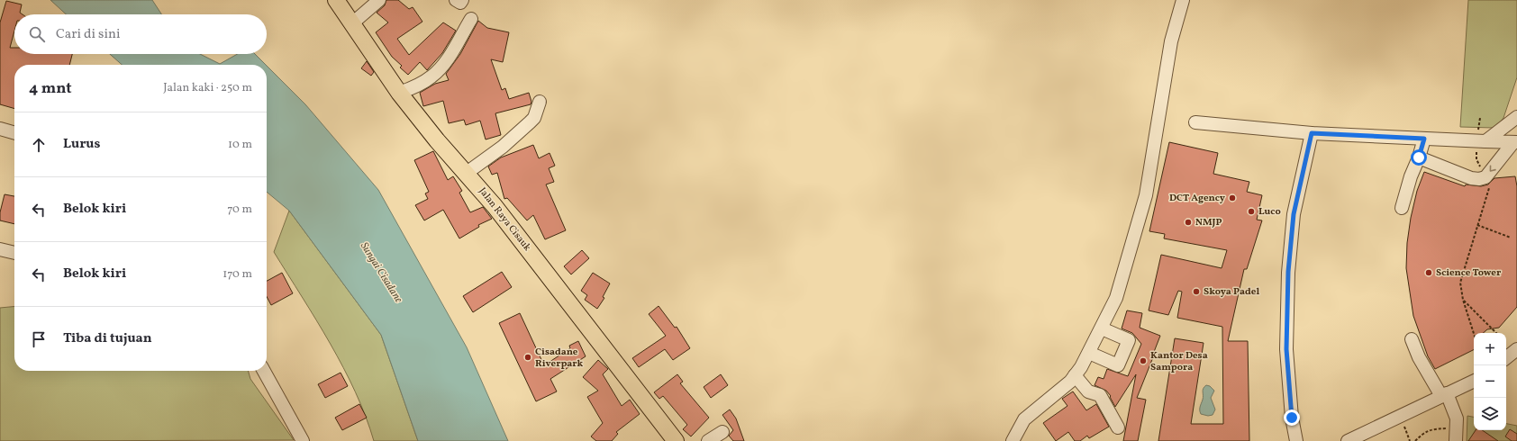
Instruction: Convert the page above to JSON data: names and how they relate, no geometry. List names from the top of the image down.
{
  "streets": {
    "main road": ["Jalan Raya Cisauk"]
  },
  "water": ["Sungai Cisadane"],
  "places": [
    "DCT Agency",
    "Luco",
    "NMJP",
    "Science Tower",
    "Skoya Padel",
    "Cisadane Riverpark",
    "Kantor Desa Sampora"
  ],
  "page": {
    "search": "Cari di sini",
    "heading": ["4 mnt", "Jalan kaki · 250 m"],
    "list": [
      ["Lurus", "10 m"],
      ["Belok kiri", "70 m"],
      ["Belok kiri", "170 m"],
      "Tiba di tujuan"
    ],
    "map_buttons": ["+", "−"]
  }
}
